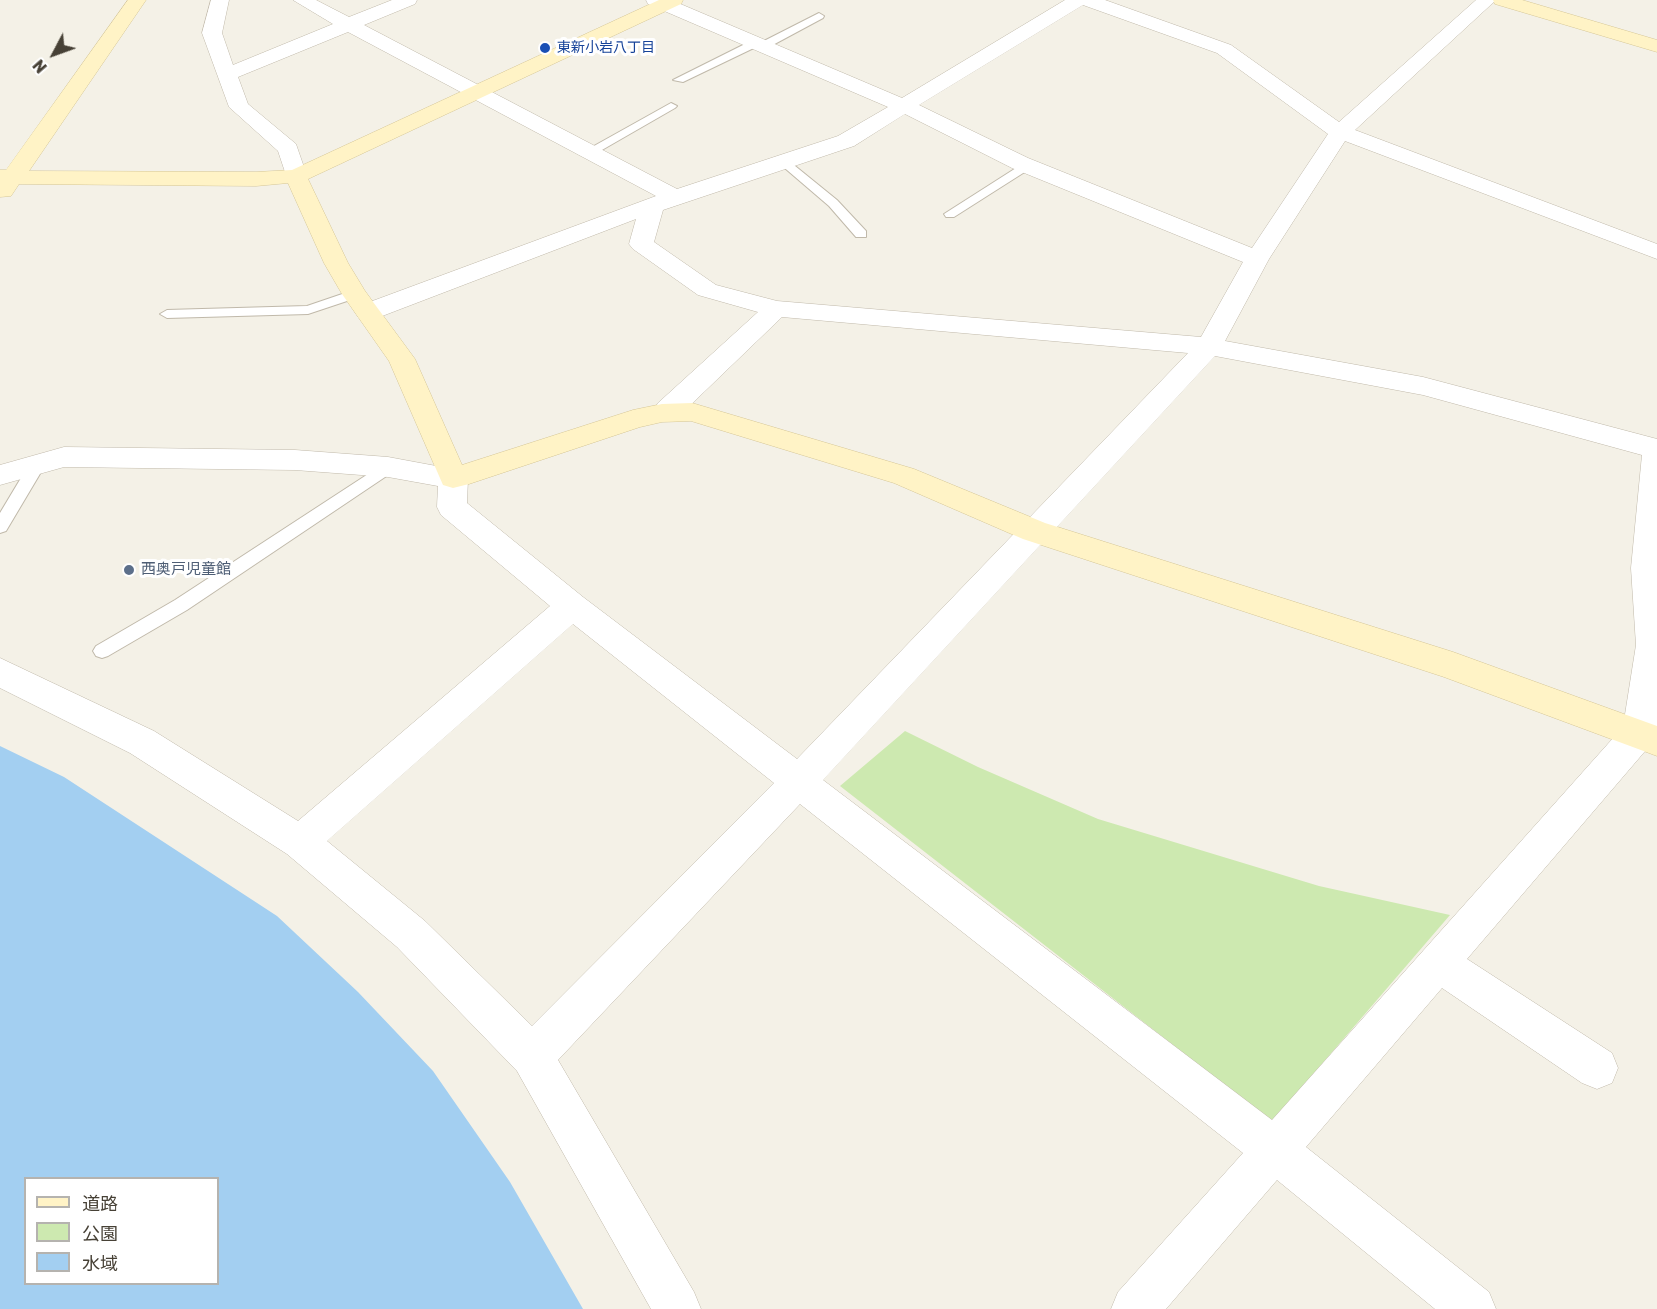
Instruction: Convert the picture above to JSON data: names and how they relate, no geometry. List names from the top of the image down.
{
  "places": ["東新小岩八丁目", "西奥戸児童館"],
  "legend": ["道路", "公園", "水域"],
  "north": "bottom left"
}
